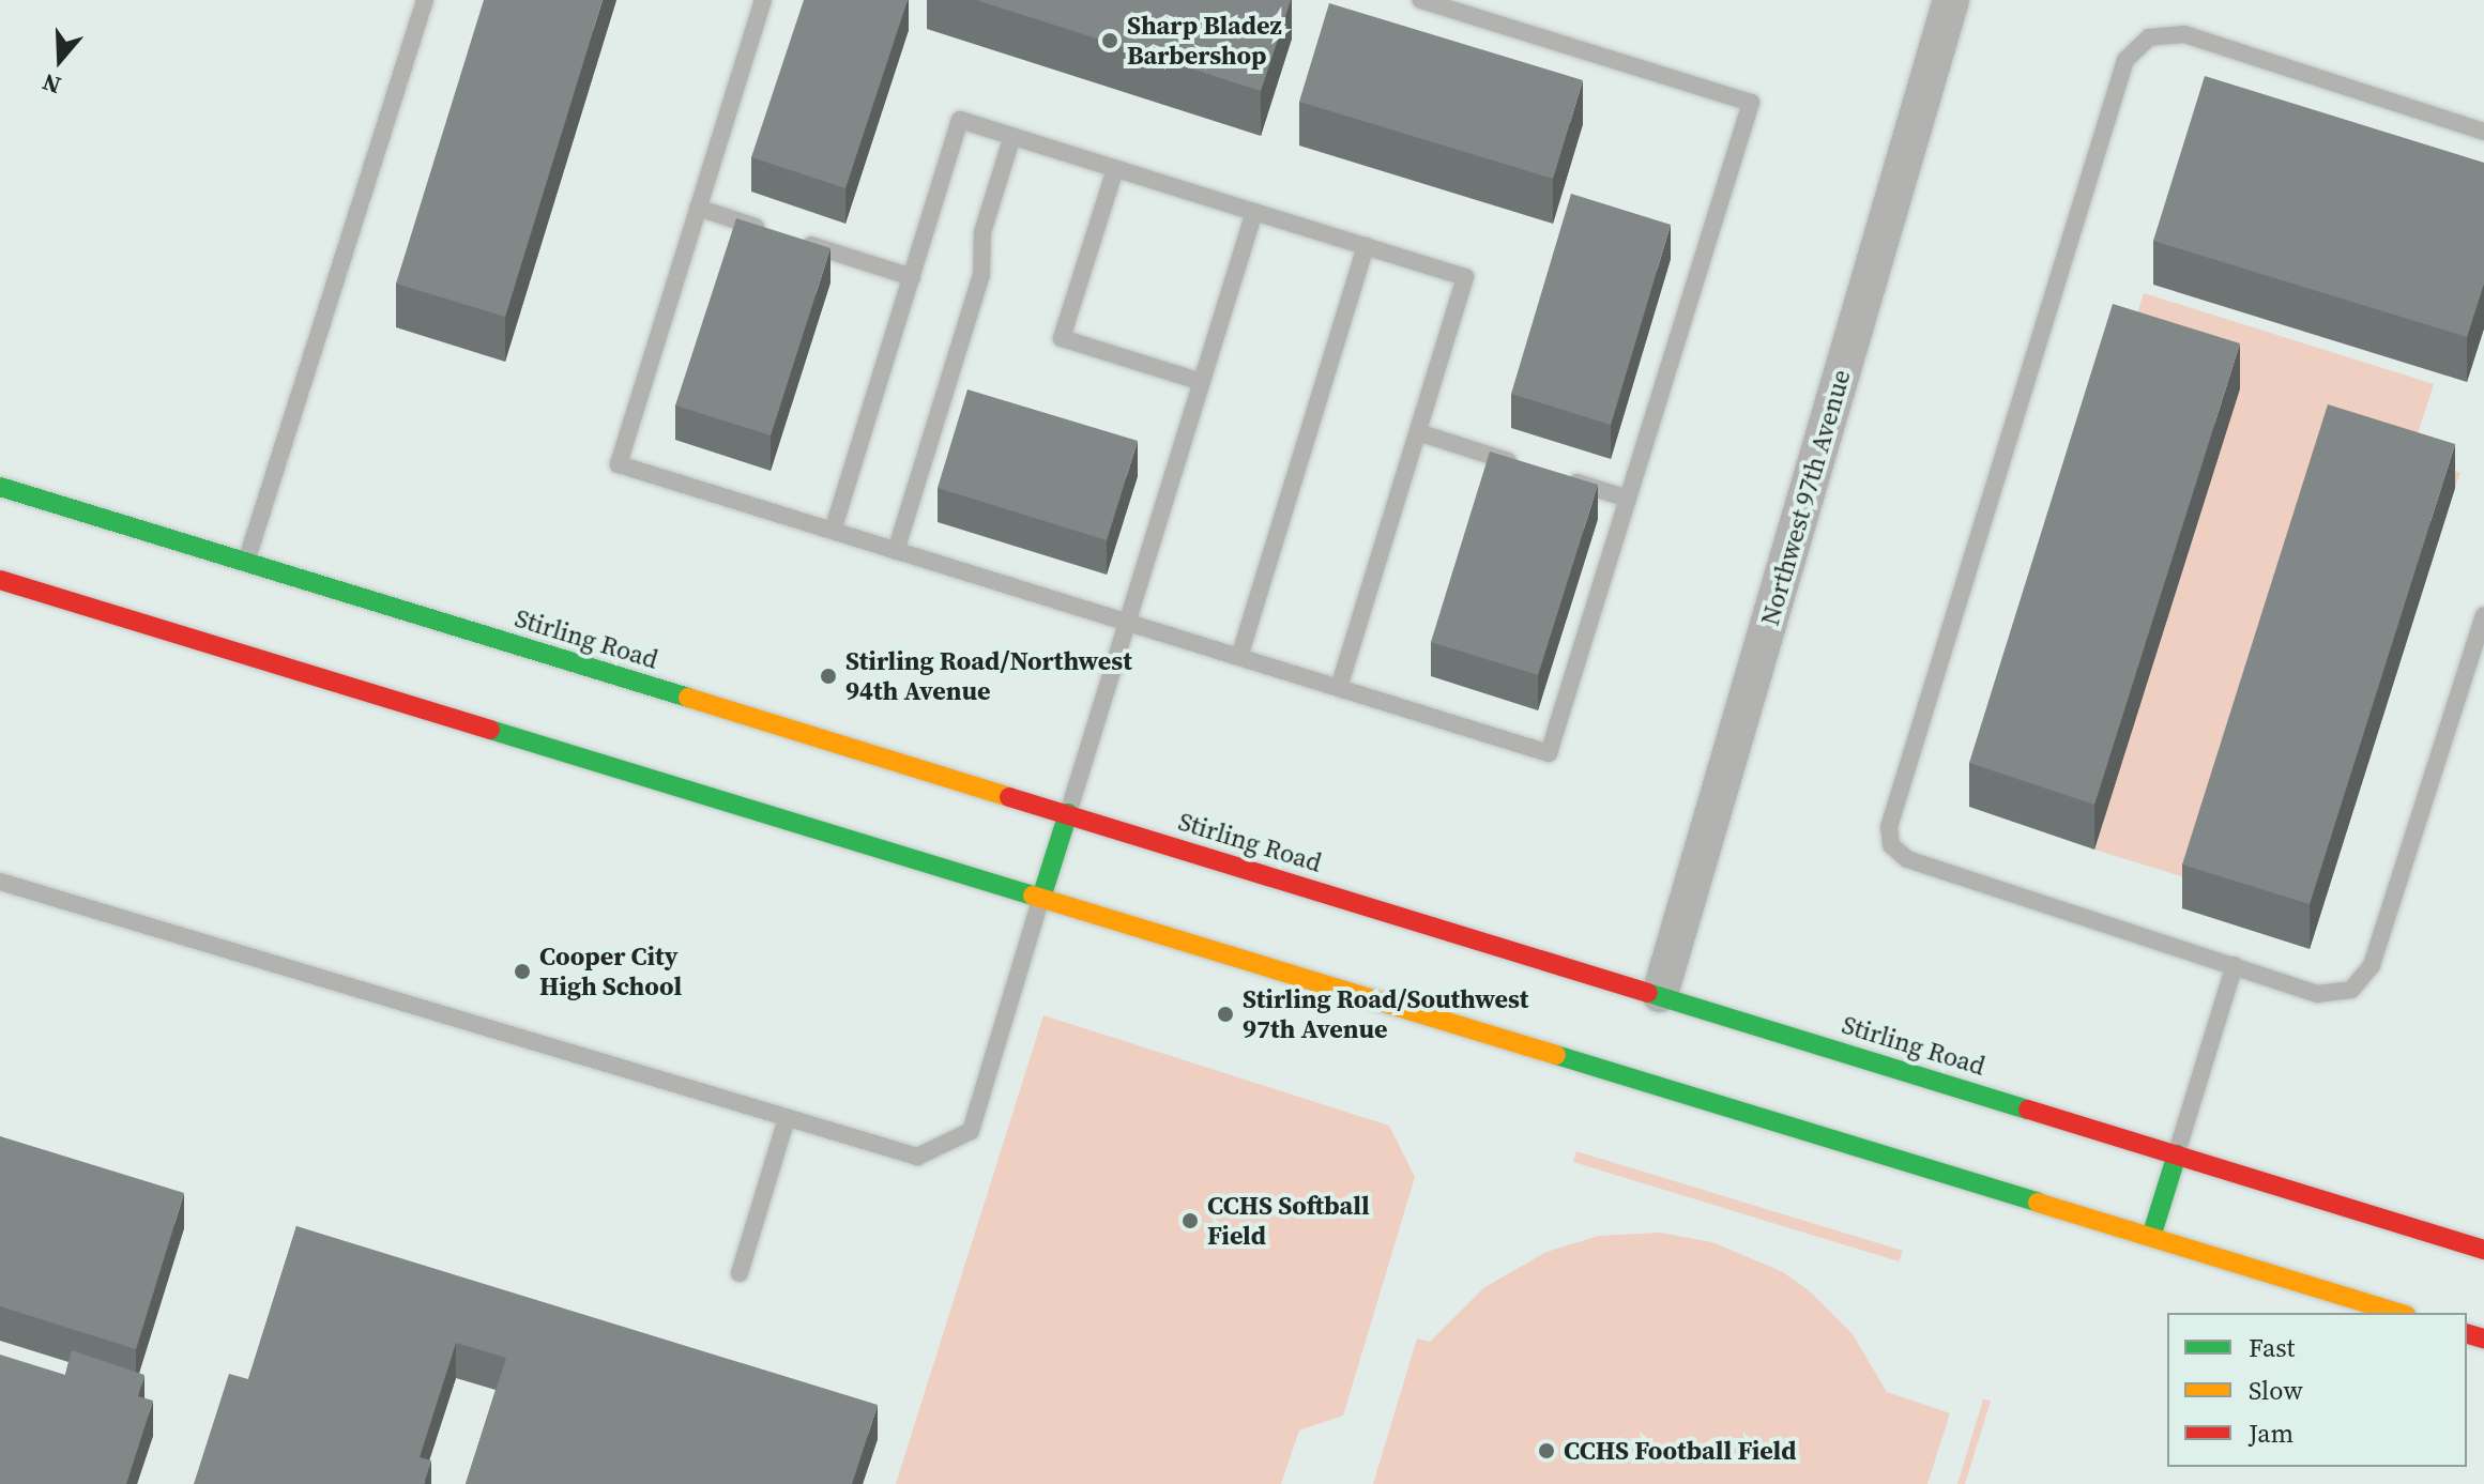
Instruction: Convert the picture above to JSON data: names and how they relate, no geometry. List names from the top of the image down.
{
  "streets": {
    "main road": ["Stirling Road"],
    "street": ["Northwest 97th Avenue"]
  },
  "crossings": [
    ["Northwest 97th Avenue", "Stirling Road"]
  ],
  "places": [
    "Sharp Bladez Barbershop",
    "Stirling Road/Northwest 94th Avenue",
    "Cooper City High School",
    "Stirling Road/Southwest 97th Avenue",
    "CCHS Softball Field",
    "CCHS Football Field"
  ],
  "legend": ["Fast", "Slow", "Jam"],
  "north": "bottom"
}
